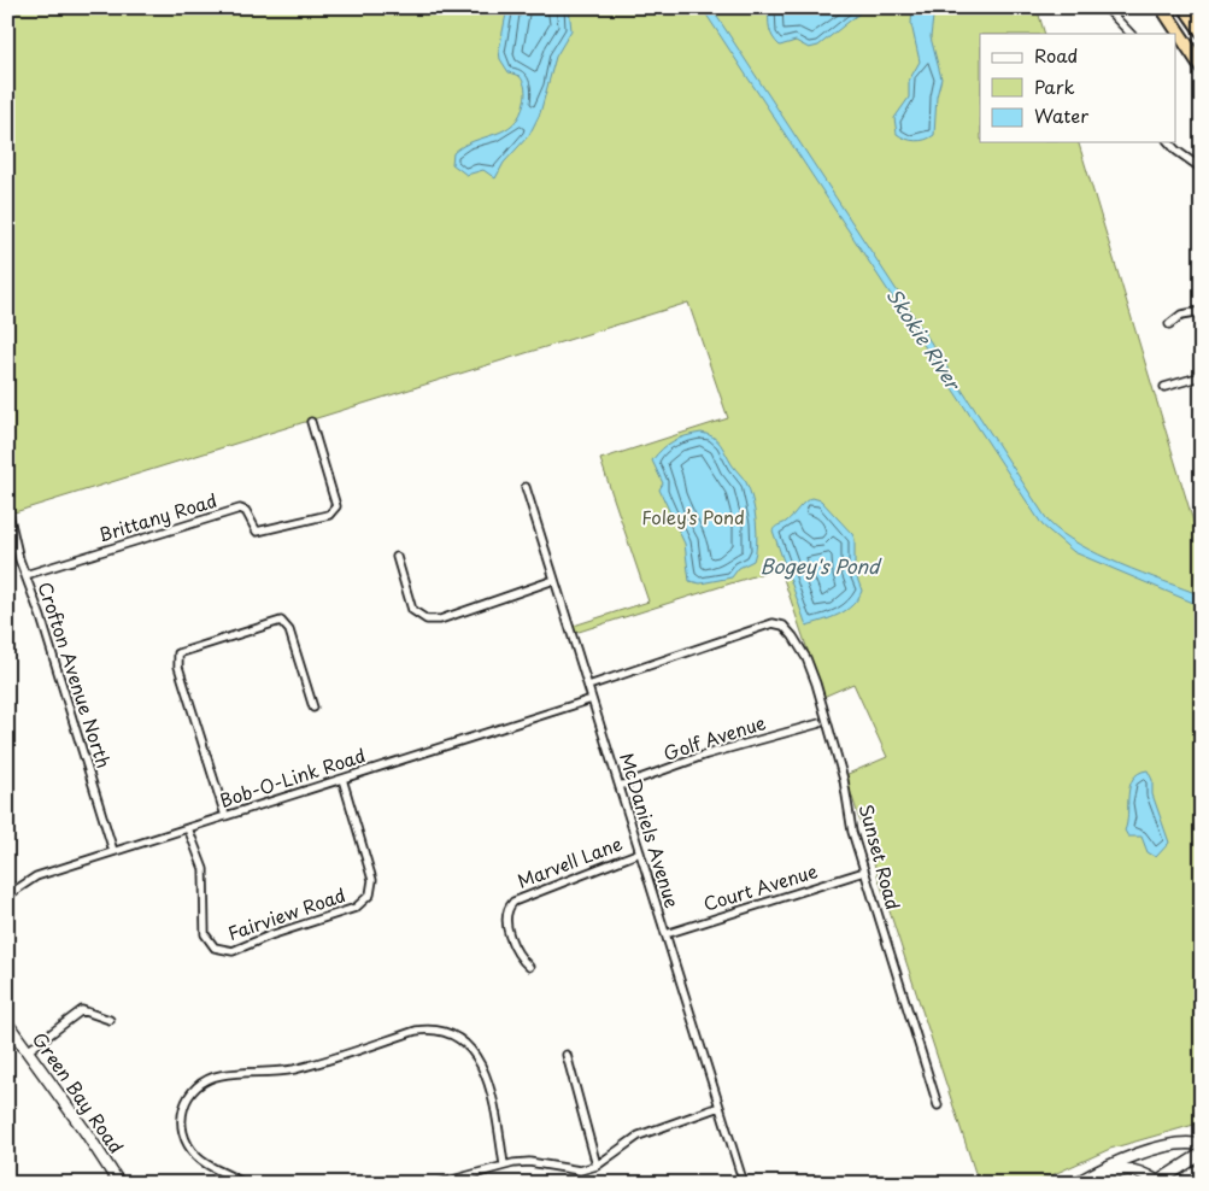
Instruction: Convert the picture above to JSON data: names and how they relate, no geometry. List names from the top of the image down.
{
  "streets": {
    "main road": ["Green Bay Road"],
    "street": [
      "Brittany Road",
      "Crofton Avenue North",
      "Golf Avenue",
      "Bob-O-Link Road",
      "McDaniels Avenue",
      "Sunset Road",
      "Marvell Lane",
      "Court Avenue",
      "Fairview Road"
    ]
  },
  "crossings": [
    ["Brittany Road", "Crofton Avenue North"],
    ["Crofton Avenue North", "Bob-O-Link Road"],
    ["Golf Avenue", "McDaniels Avenue"],
    ["Bob-O-Link Road", "McDaniels Avenue"],
    ["Bob-O-Link Road", "Fairview Road"],
    ["McDaniels Avenue", "Sunset Road"],
    ["McDaniels Avenue", "Marvell Lane"],
    ["McDaniels Avenue", "Court Avenue"],
    ["Sunset Road", "Court Avenue"]
  ],
  "water": ["Skokie River", "Bogey's Pond"],
  "parks": ["Foley’s Pond"],
  "legend": ["Road", "Park", "Water"]
}
